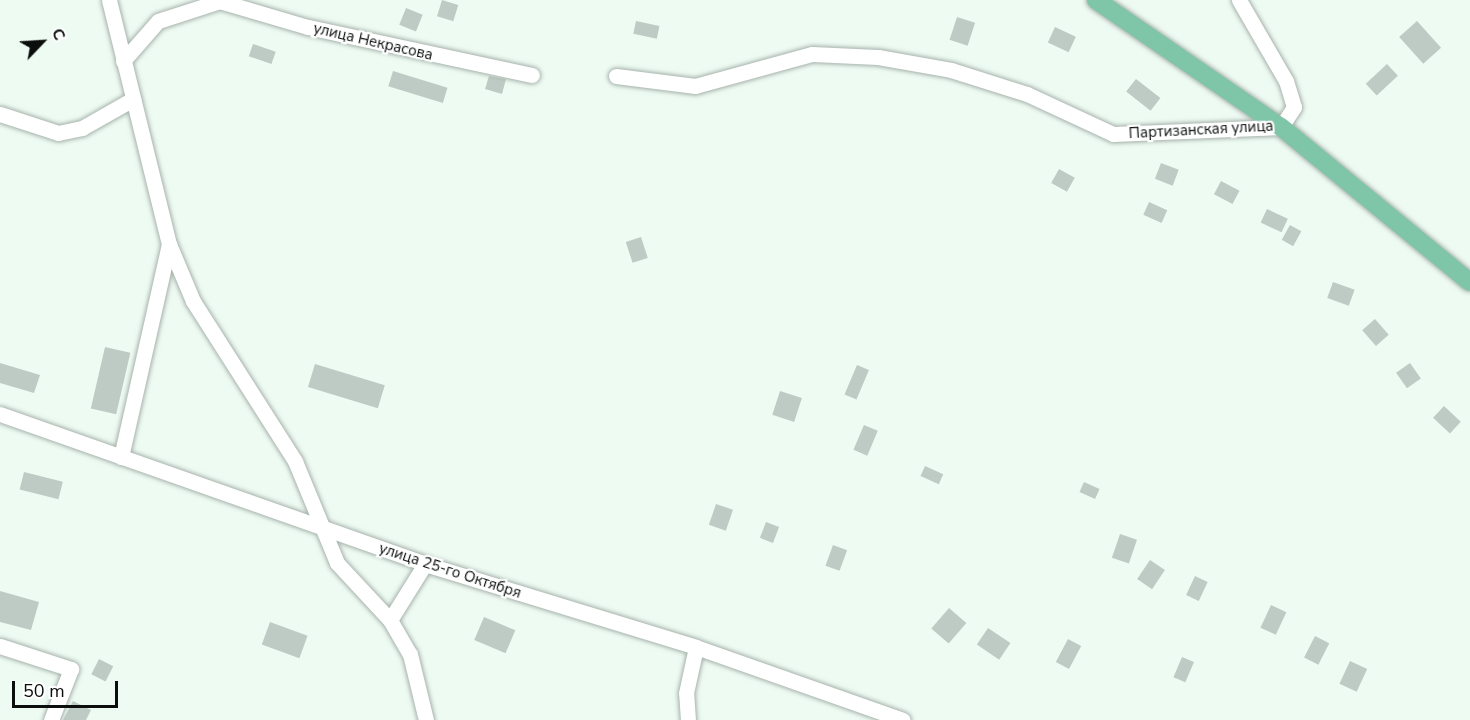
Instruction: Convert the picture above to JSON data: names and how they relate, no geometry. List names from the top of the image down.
{
  "streets": {
    "main road": ["Партизанская улица"],
    "street": ["улица Некрасова", "улица 25-го Октября"]
  },
  "scale_bar": "50 m",
  "north": "top right"
}
